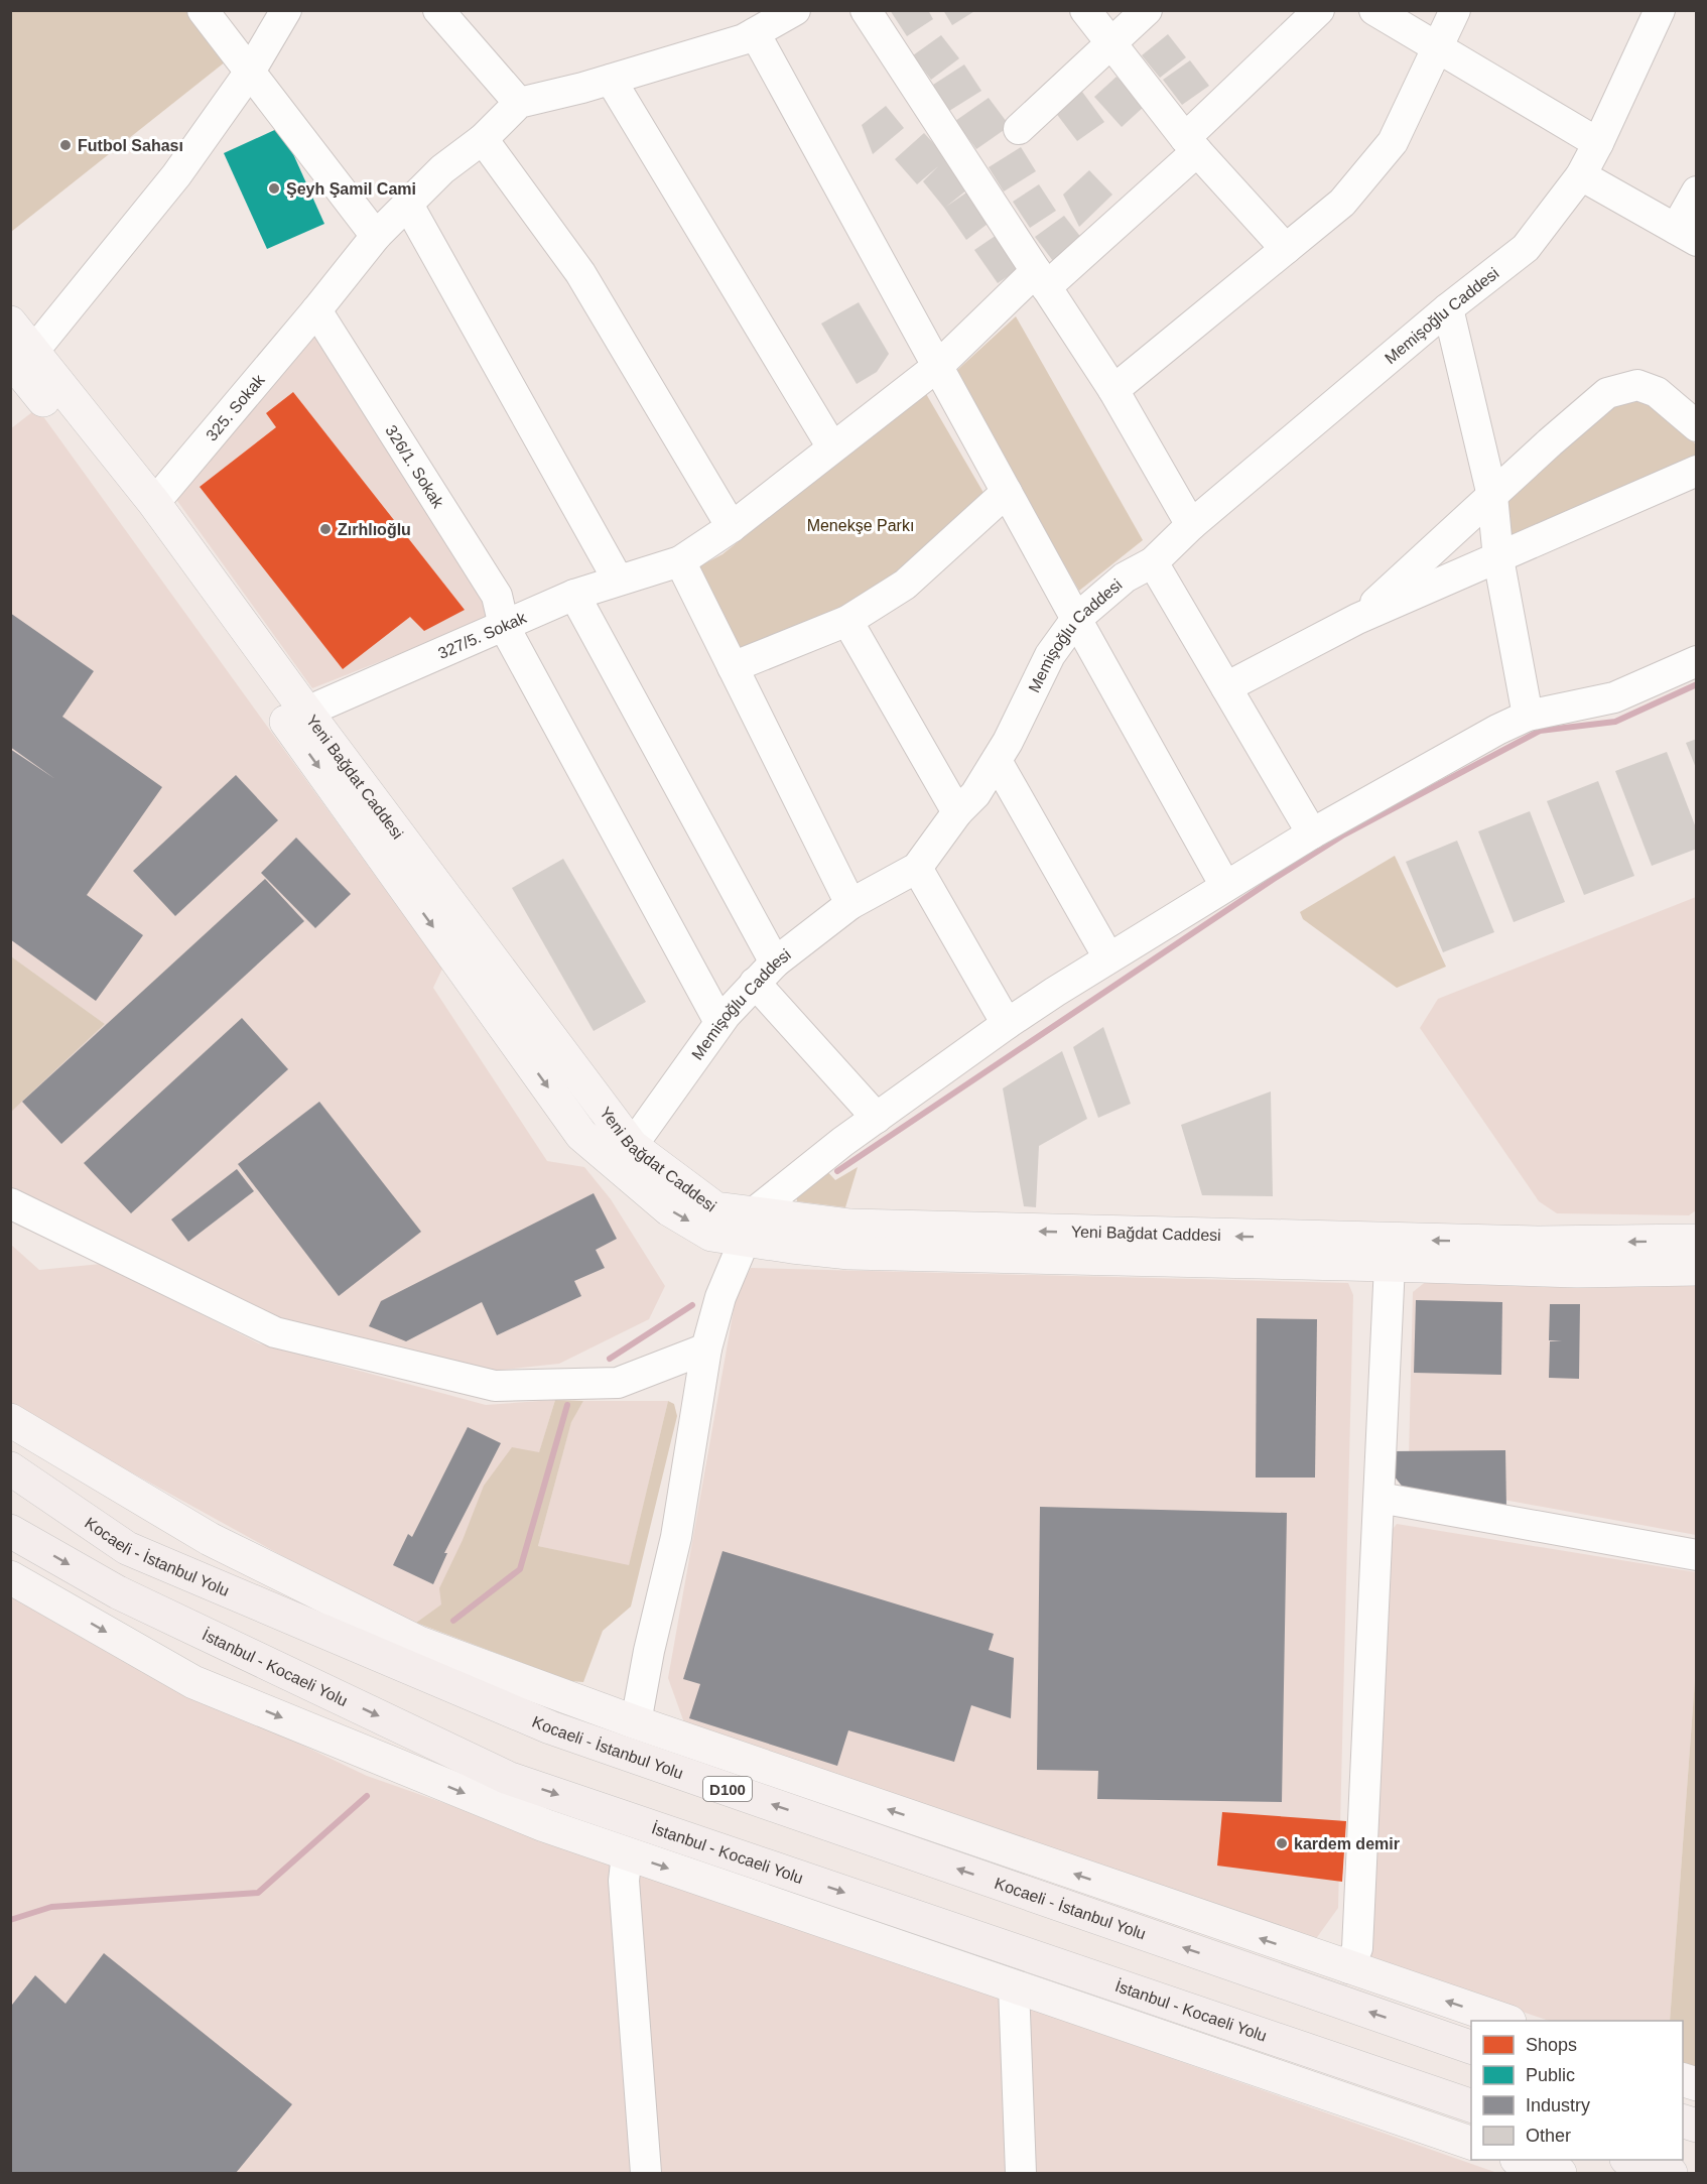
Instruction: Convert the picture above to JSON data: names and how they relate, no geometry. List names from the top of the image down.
{
  "streets": {
    "highway": ["Kocaeli - İstanbul Yolu", "İstanbul - Kocaeli Yolu", "D100"],
    "main road": ["Yeni Bağdat Caddesi"],
    "street": [
      "Memişoğlu Caddesi",
      "325. Sokak",
      "326/1. Sokak",
      "327/5. Sokak"
    ]
  },
  "crossings": [
    ["Memişoğlu Caddesi", "326/1. Sokak"],
    ["Memişoğlu Caddesi", "Yeni Bağdat Caddesi"],
    ["325. Sokak", "326/1. Sokak"],
    ["325. Sokak", "Yeni Bağdat Caddesi"],
    ["326/1. Sokak", "327/5. Sokak"],
    ["327/5. Sokak", "Yeni Bağdat Caddesi"]
  ],
  "one_way": ["Kocaeli - İstanbul Yolu", "İstanbul - Kocaeli Yolu"],
  "parks": ["Menekşe Parkı"],
  "places": [
    "Futbol Sahası",
    "Şeyh Şamil Cami",
    "Zırhlıoğlu",
    "kardem demir"
  ],
  "legend": [
    "Shops",
    "Public",
    "Industry",
    "Other"
  ]
}
